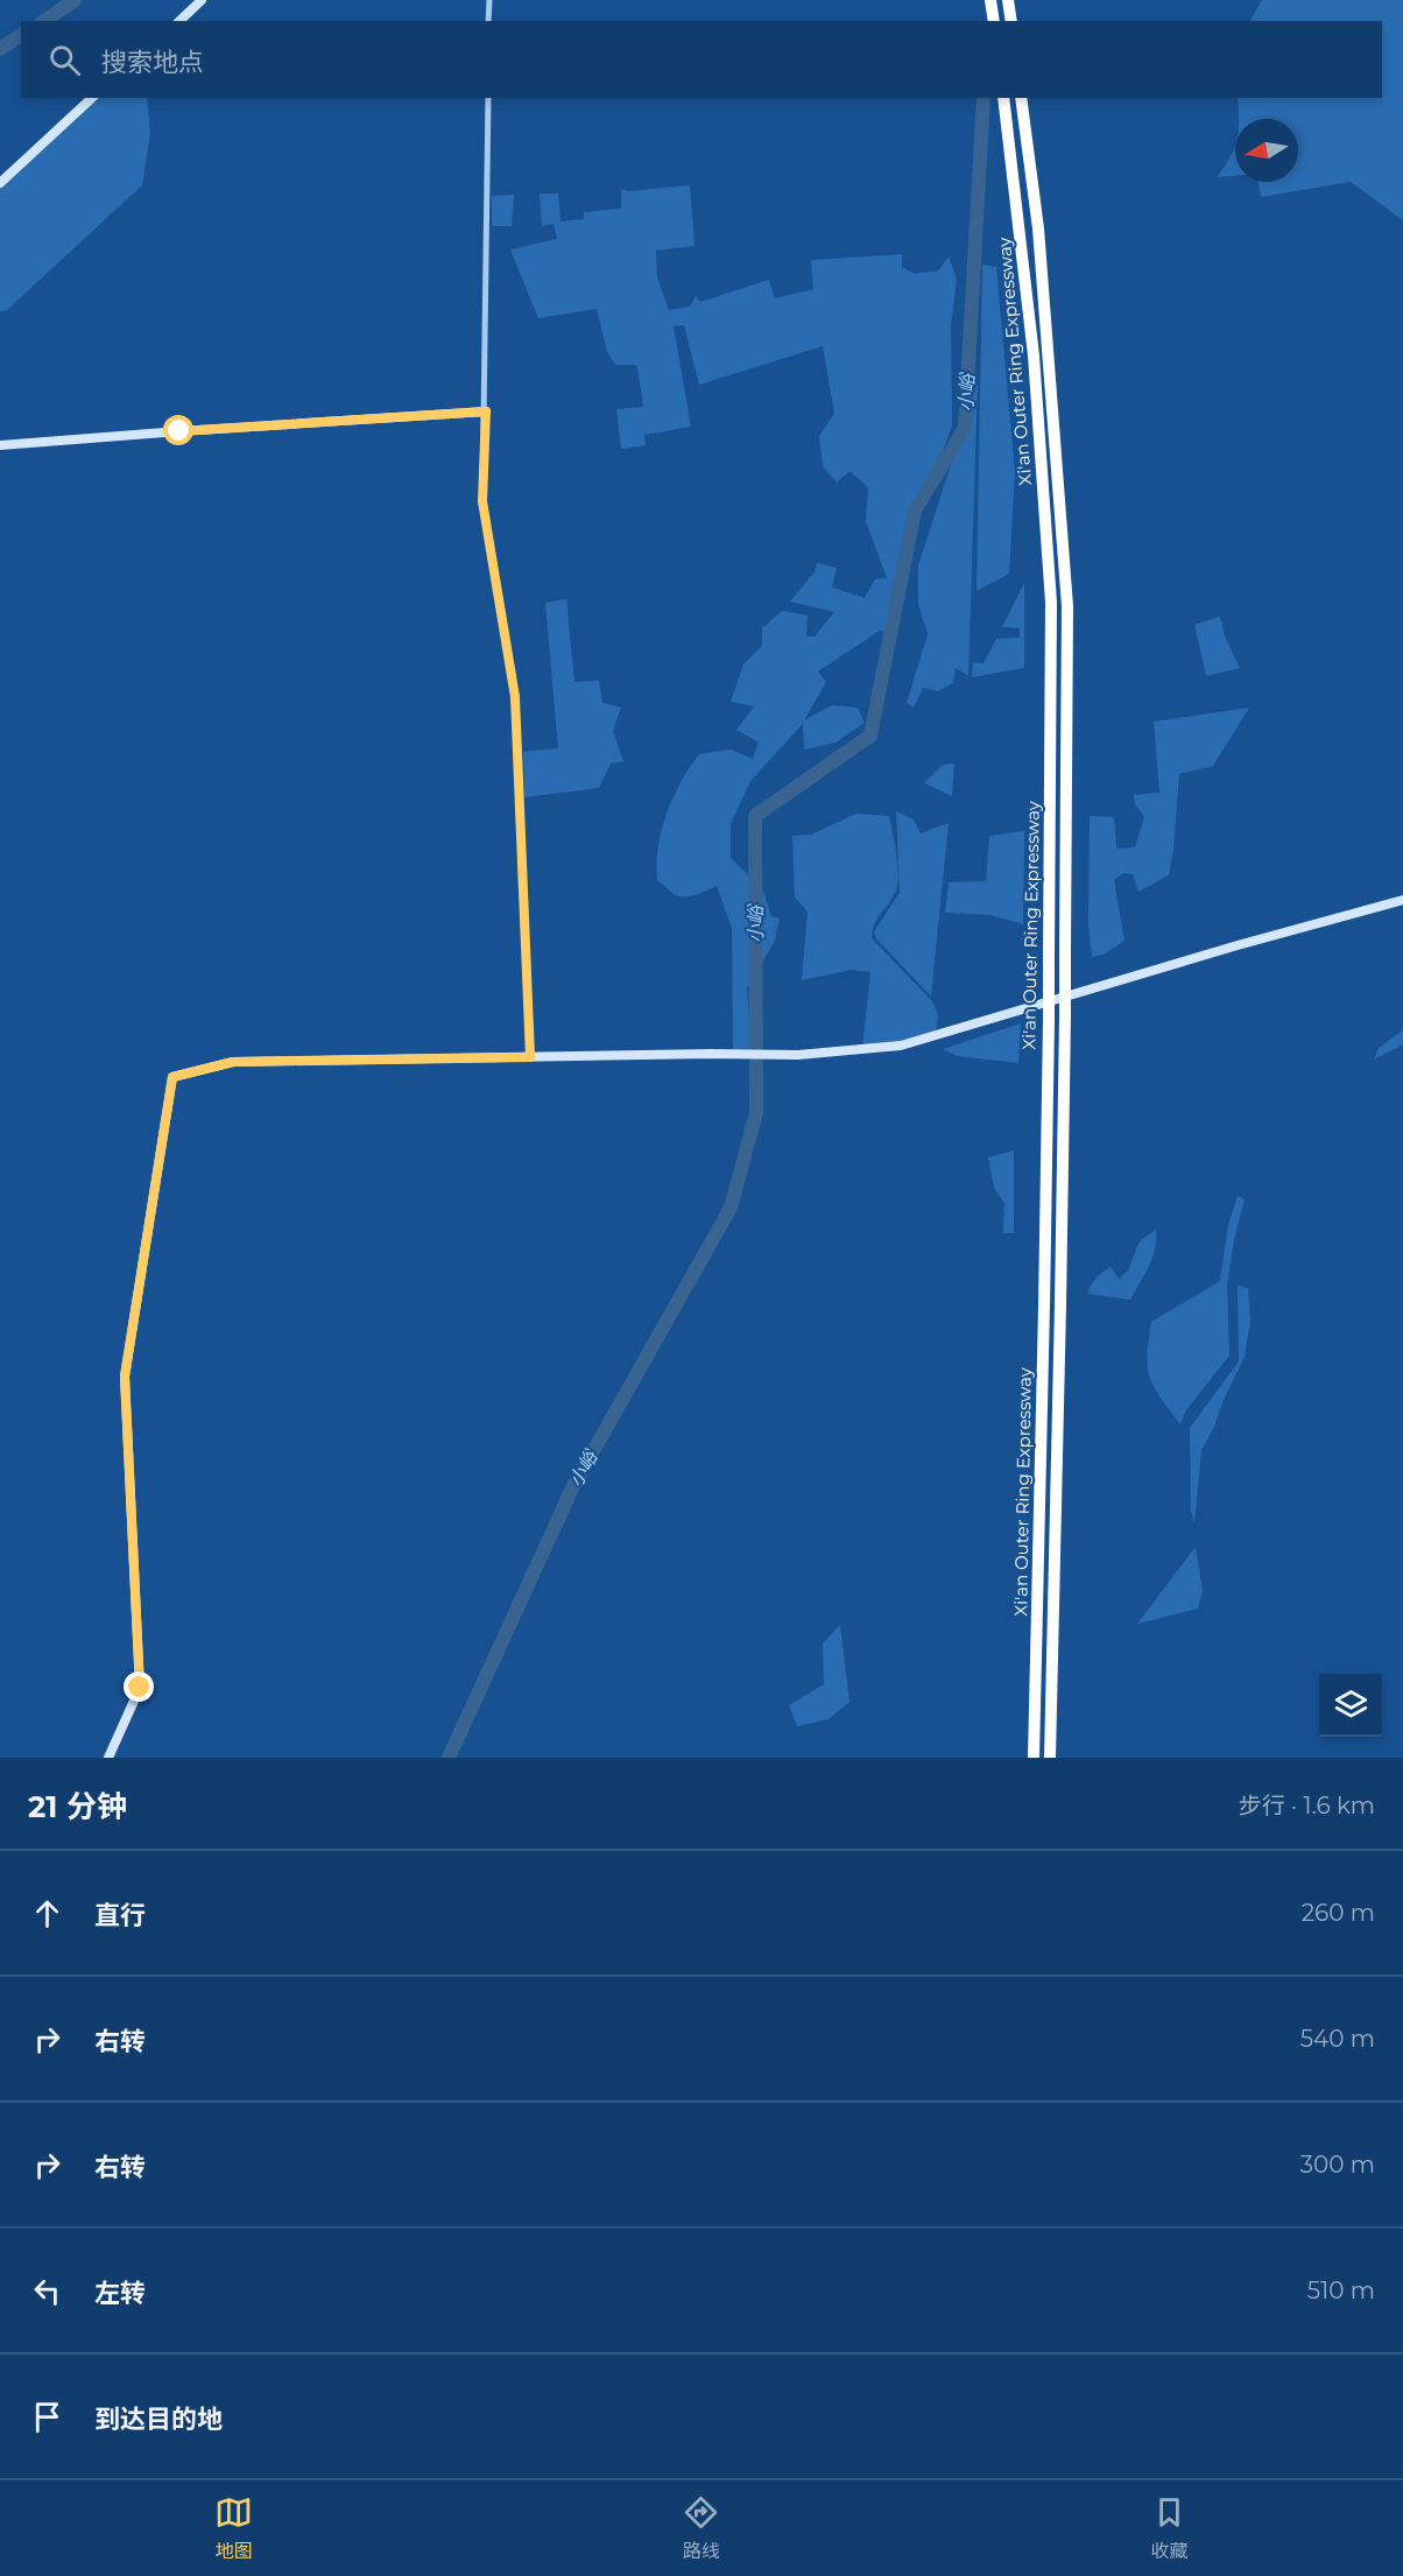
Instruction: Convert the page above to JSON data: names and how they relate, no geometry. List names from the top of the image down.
{
  "streets": {
    "highway": ["Xi'an Outer Ring Expressway"]
  },
  "water": ["小峪"],
  "north": "left",
  "page": {
    "search": "搜索地点",
    "heading": ["21 分钟", "步行 · 1.6 km"],
    "list": [
      ["直行", "260 m"],
      ["右转", "540 m"],
      ["右转", "300 m"],
      ["左转", "510 m"],
      "到达目的地"
    ],
    "nav": ["地图", "路线", "收藏"]
  }
}
